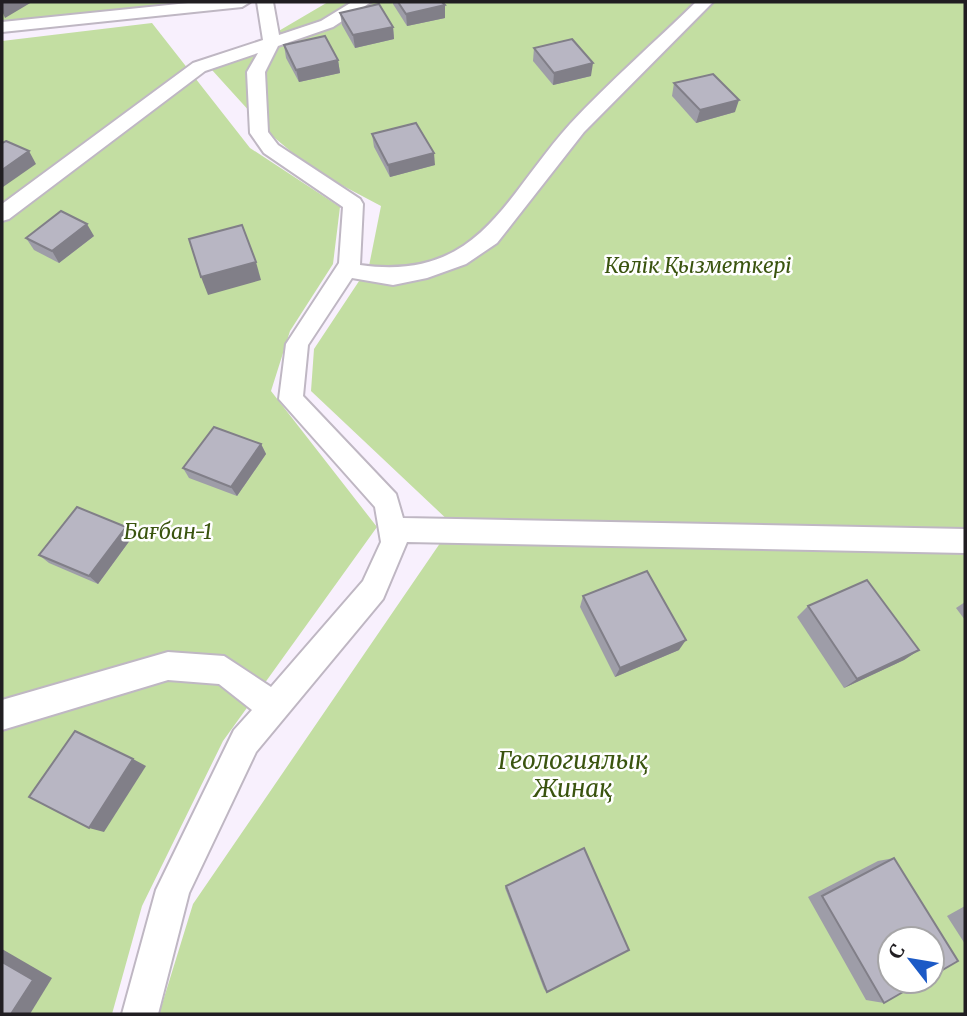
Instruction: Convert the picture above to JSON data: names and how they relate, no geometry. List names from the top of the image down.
{
  "parks": ["Көлік Қызметкері", "Бағбан-1", "Геологиялық Жинақ"],
  "north": "top left"
}
